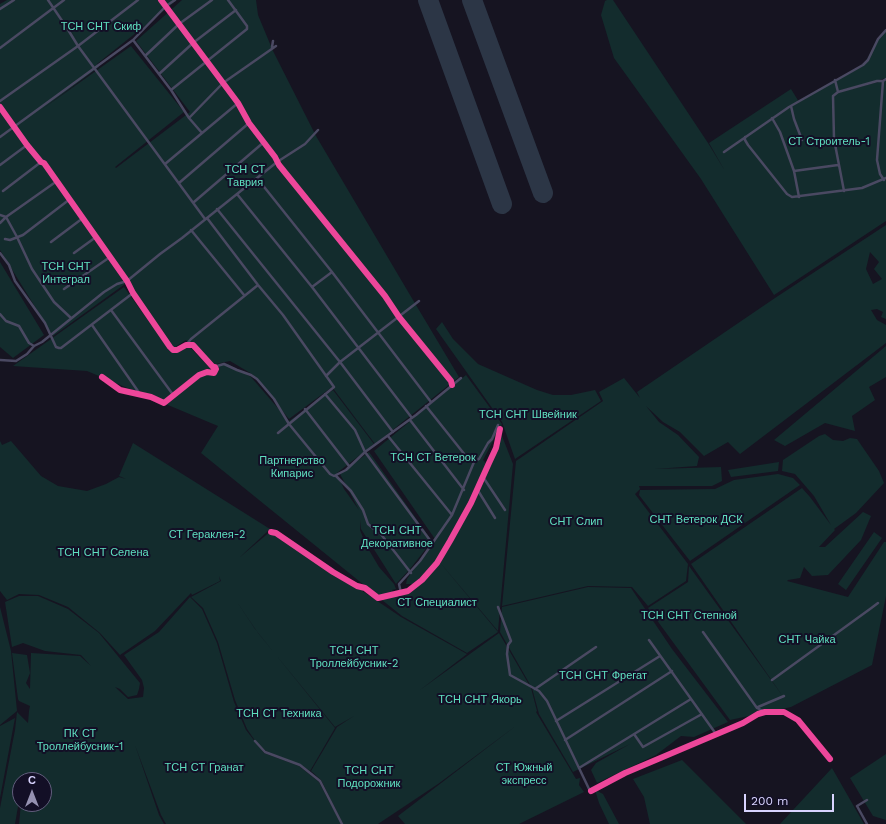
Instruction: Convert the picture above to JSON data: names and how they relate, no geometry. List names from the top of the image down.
{
  "parks": [
    "ТСН СНТ Скиф",
    "СТ Строитель-1",
    "ТСН СТ Таврия",
    "ТСН СНТ Интеграл",
    "ТСН СНТ Швейник",
    "ТСН СТ Ветерок",
    "Партнерство Кипарис",
    "СНТ Ветерок ДСК",
    "СНТ Слип",
    "ТСН СНТ Декоративное",
    "СТ Гераклея-2",
    "ТСН СНТ Селена",
    "СТ Специалист",
    "ТСН СНТ Степной",
    "СНТ Чайка",
    "ТСН СНТ Троллейбусник-2",
    "ТСН СНТ Фрегат",
    "ТСН СНТ Якорь",
    "ТСН СТ Техника",
    "ПК СТ Троллейбусник-1",
    "ТСН СТ Гранат",
    "СТ Южный экспресс",
    "ТСН СНТ Подорожник"
  ],
  "scale_bar": "200 m",
  "north": "top"
}
